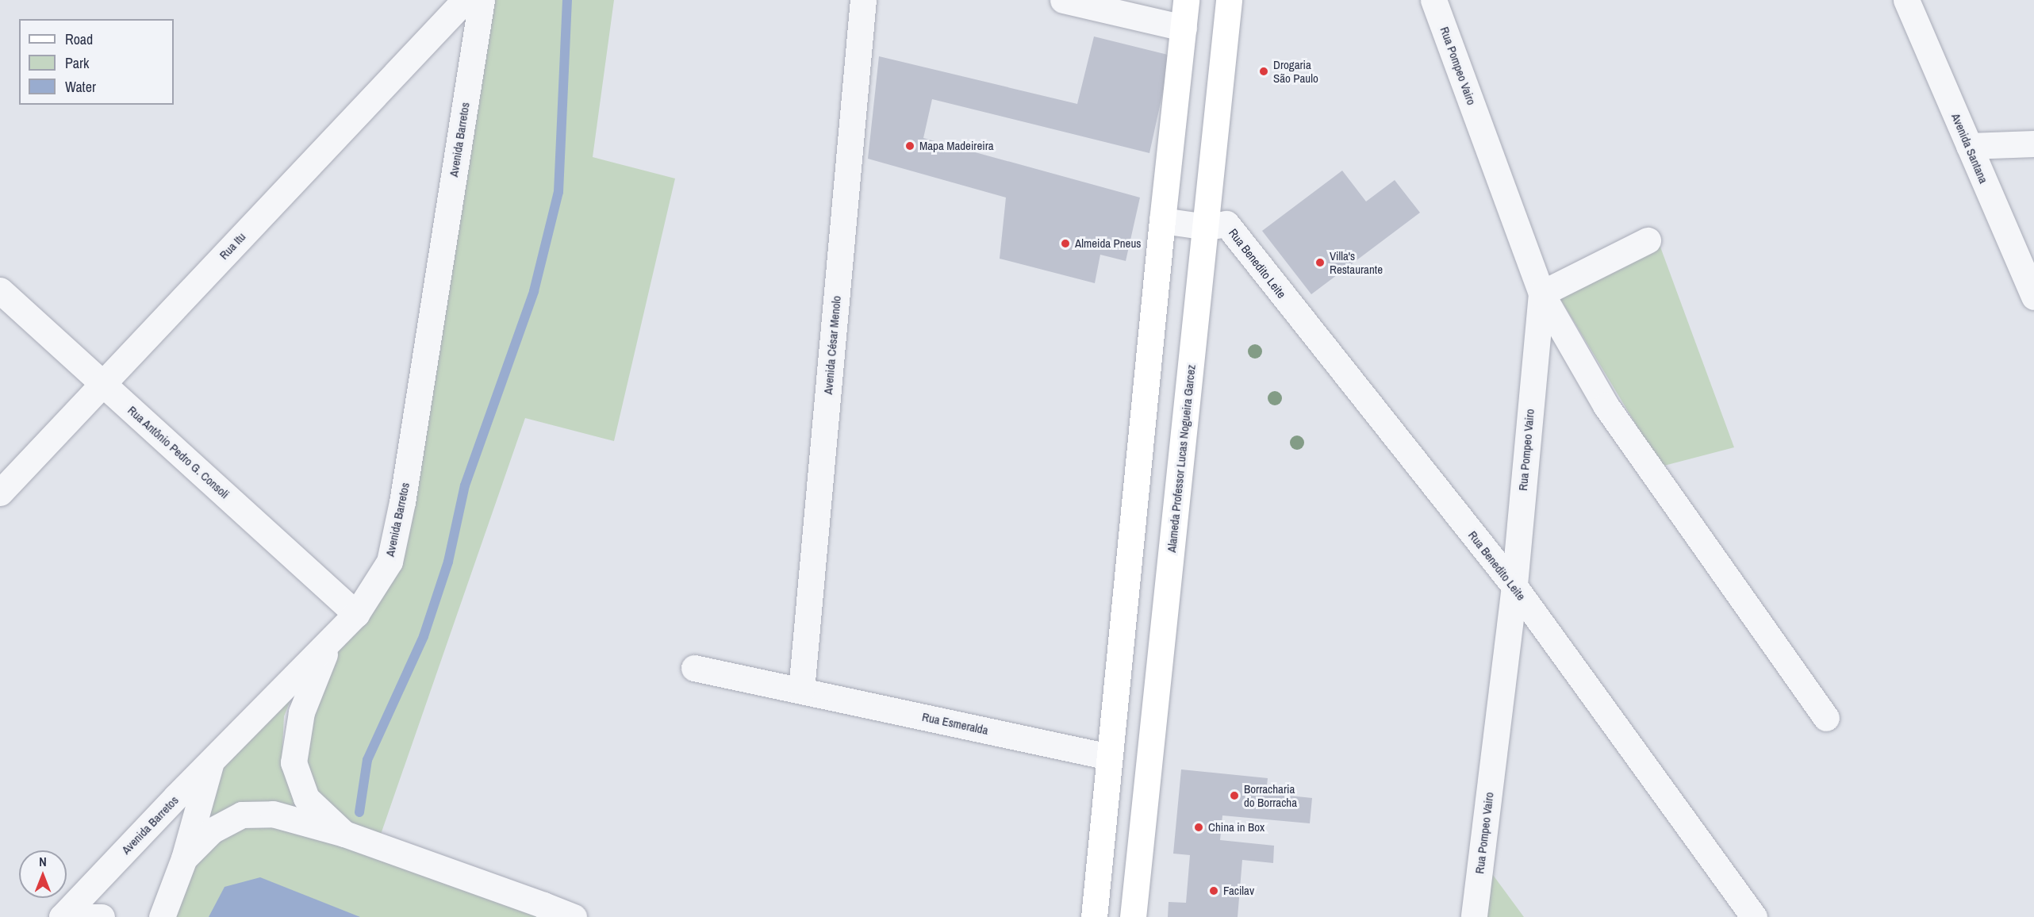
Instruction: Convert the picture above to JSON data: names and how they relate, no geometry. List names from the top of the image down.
{
  "streets": {
    "main road": ["Alameda Professor Lucas Nogueira Garcez"],
    "street": [
      "Rua Pompeo Vairo",
      "Avenida Barretos",
      "Avenida Santana",
      "Rua Itu",
      "Rua Benedito Leite",
      "Avenida César Menolo",
      "Rua Antônio Pedro G. Consoli",
      "Rua Esmeralda"
    ]
  },
  "crossings": [
    ["Rua Pompeo Vairo", "Rua Benedito Leite"],
    ["Avenida Barretos", "Rua Antônio Pedro G. Consoli"],
    ["Rua Itu", "Rua Antônio Pedro G. Consoli"],
    ["Rua Benedito Leite", "Alameda Professor Lucas Nogueira Garcez"],
    ["Avenida César Menolo", "Rua Esmeralda"]
  ],
  "places": [
    "Drogaria São Paulo",
    "Mapa Madeireira",
    "Almeida Pneus",
    "Villa's Restaurante",
    "Borracharia do Borracha",
    "China in Box",
    "Facilav"
  ],
  "legend": ["Road", "Park", "Water"],
  "north": "top"
}
